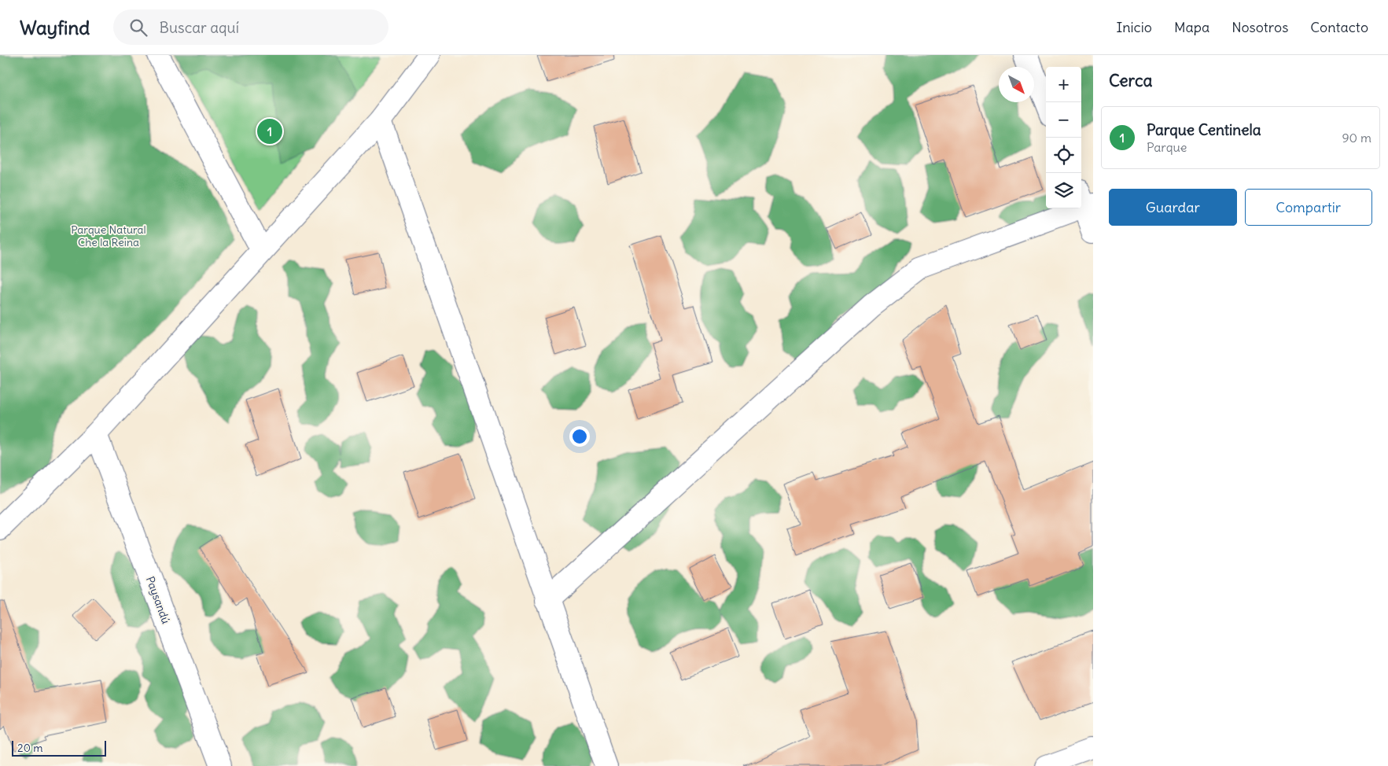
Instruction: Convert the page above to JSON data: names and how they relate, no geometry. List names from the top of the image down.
{
  "streets": {
    "street": ["Paysandú"]
  },
  "parks": ["Parque Natural Che la Reina"],
  "scale_bar": "20 m",
  "north": "bottom right",
  "page": {
    "header": "Wayfind",
    "search": "Buscar aquí",
    "nav": [
      "Inicio",
      "Mapa",
      "Nosotros",
      "Contacto"
    ],
    "heading": "Cerca",
    "map_buttons": ["+", "−"],
    "list": [
      {
        "mark": "1",
        "name": "Parque Centinela",
        "note": "Parque",
        "value": "90 m"
      }
    ],
    "pins": "1",
    "buttons": ["Guardar", "Compartir"],
    "scale": "20 m"
  }
}
